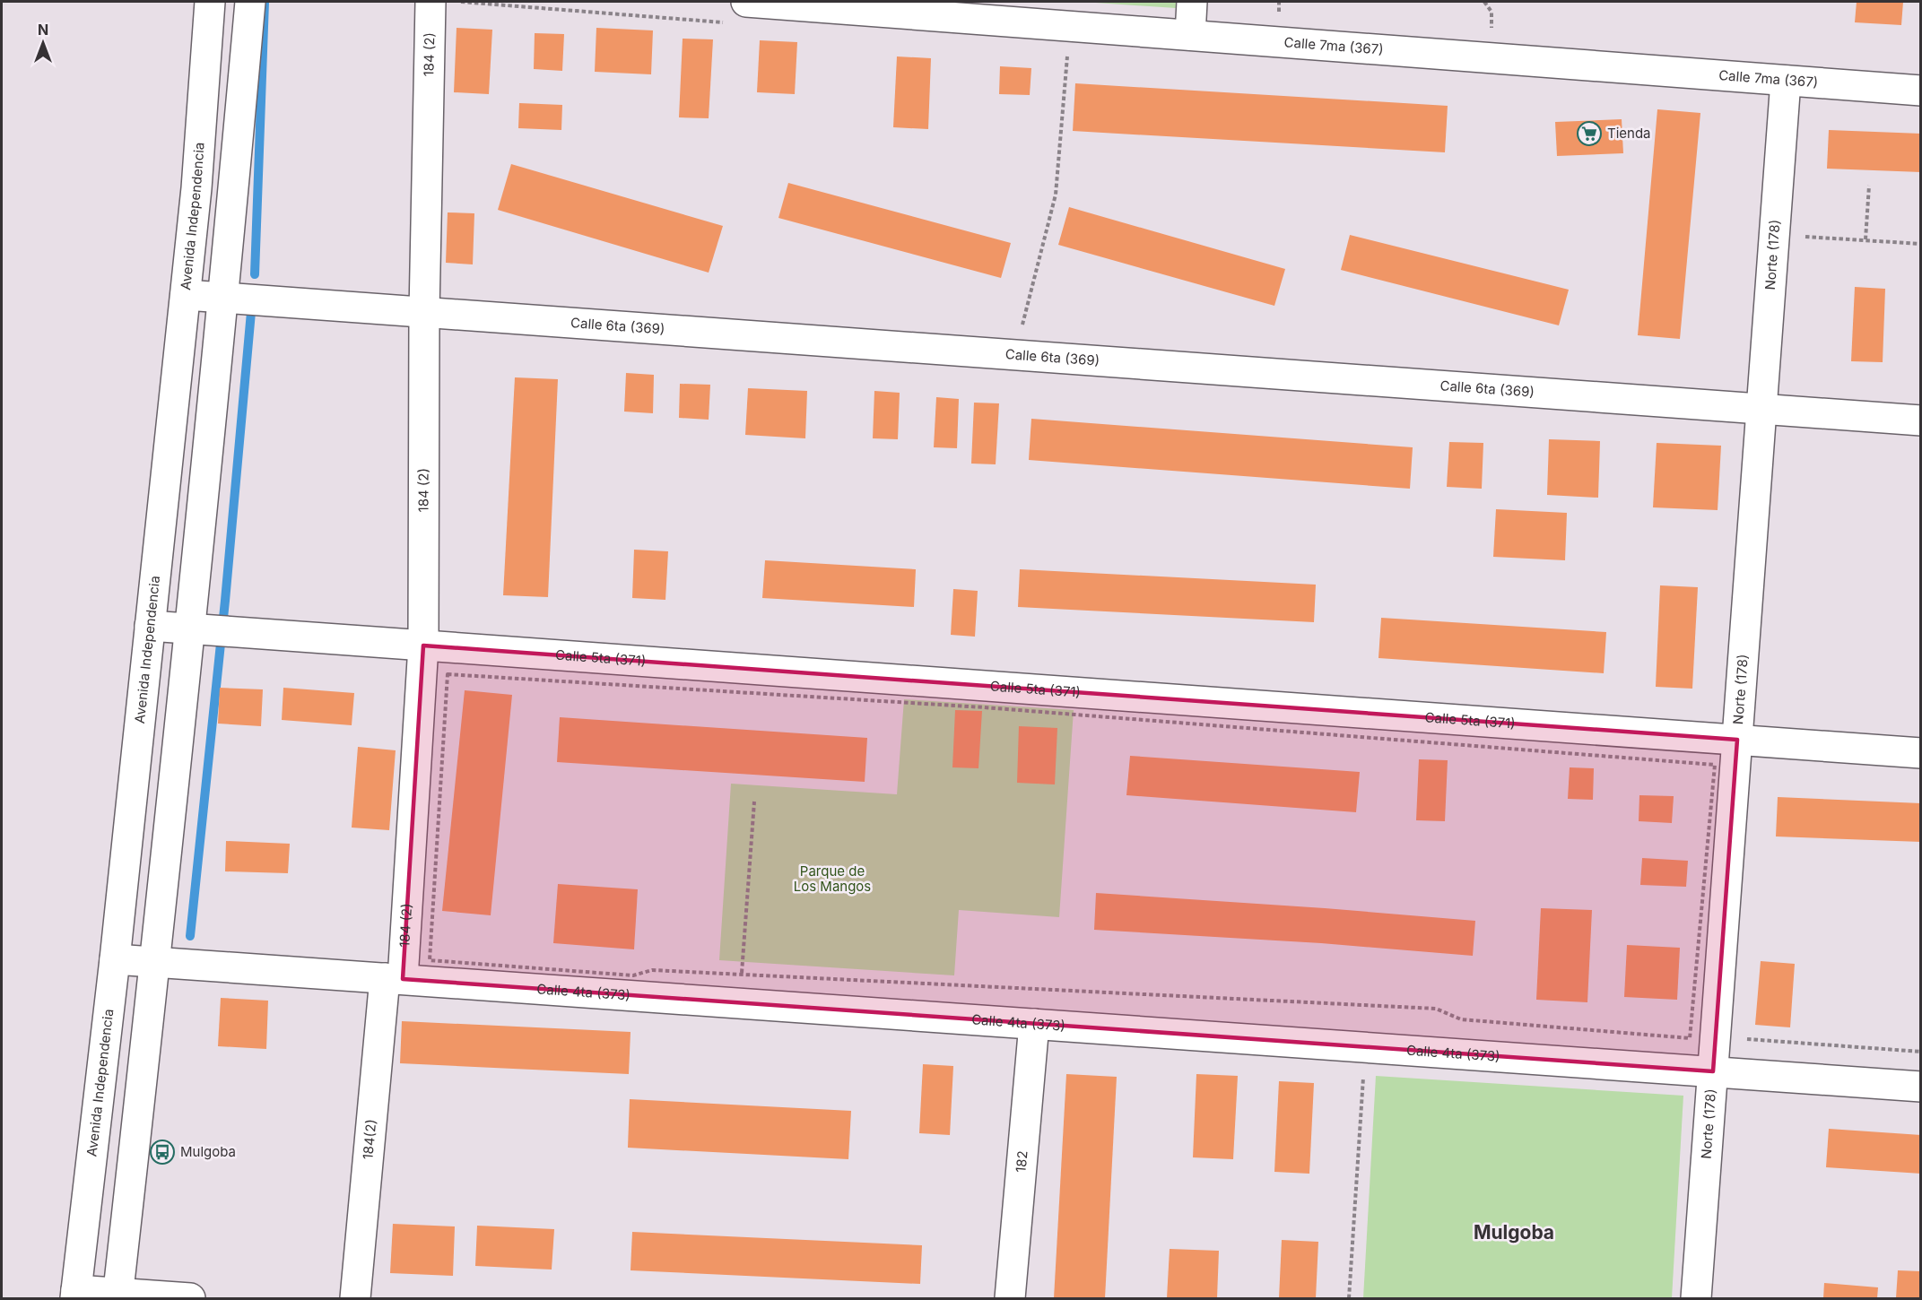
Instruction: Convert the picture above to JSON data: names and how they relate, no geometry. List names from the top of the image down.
{
  "streets": {
    "street": [
      "Calle 7ma (367)",
      "184 (2)",
      "Avenida Independencia",
      "Norte (178)",
      "Calle 6ta (369)",
      "Calle 5ta (371)",
      "Calle 4ta (373)",
      "184(2)",
      "182"
    ]
  },
  "crossings": [
    ["Calle 7ma (367)", "Norte (178)"],
    ["184 (2)", "Calle 6ta (369)"],
    ["184 (2)", "Calle 5ta (371)"],
    ["184 (2)", "Calle 4ta (373)"],
    ["184 (2)", "184(2)"],
    ["Avenida Independencia", "Calle 6ta (369)"],
    ["Avenida Independencia", "Calle 5ta (371)"],
    ["Avenida Independencia", "Calle 4ta (373)"],
    ["Norte (178)", "Calle 6ta (369)"],
    ["Norte (178)", "Calle 5ta (371)"],
    ["Norte (178)", "Calle 4ta (373)"],
    ["Calle 4ta (373)", "184(2)"],
    ["Calle 4ta (373)", "182"]
  ],
  "districts": ["Mulgoba"],
  "parks": ["Parque de Los Mangos"],
  "places": {
    "supermarket": ["Tienda"],
    "bus stop": ["Mulgoba"]
  },
  "north": "top"
}
